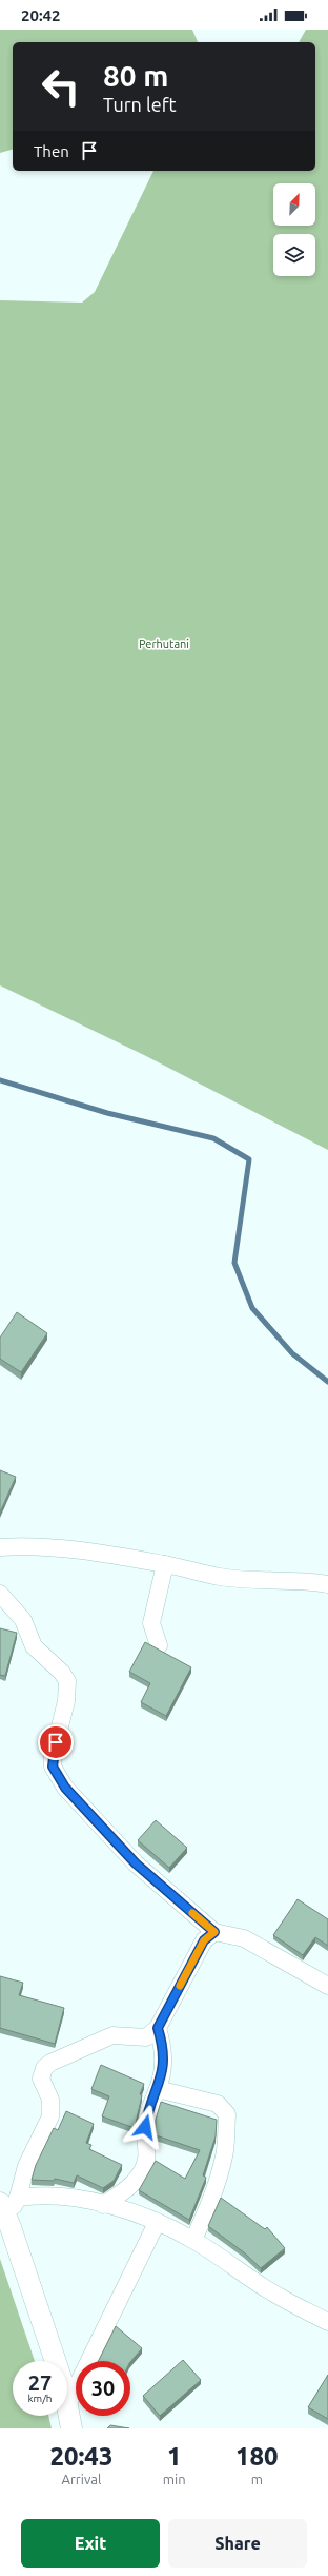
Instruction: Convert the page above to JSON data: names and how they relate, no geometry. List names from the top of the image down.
{
  "parks": ["Perhutani"],
  "north": "top right",
  "page": {
    "status": "20:42",
    "turn": ["80 m", "Turn left"],
    "then": "Then",
    "speed": "27 km/h",
    "limit": "30",
    "eta": [
      "20:43",
      "Arrival",
      "1",
      "min",
      "180",
      "m"
    ],
    "buttons": ["Exit", "Share"]
  }
}
